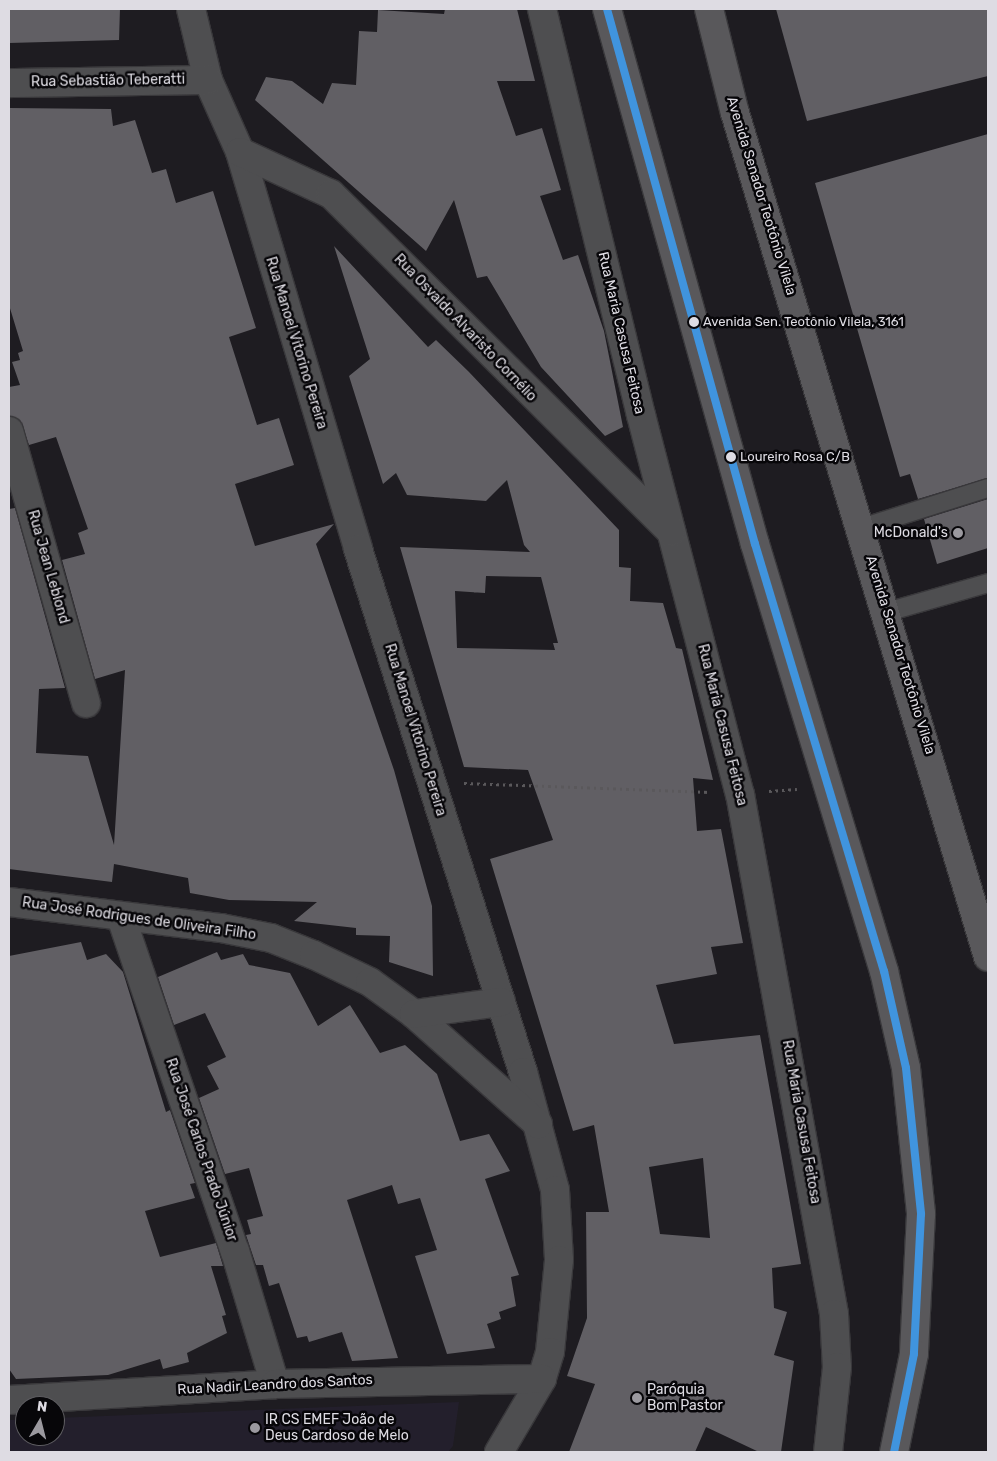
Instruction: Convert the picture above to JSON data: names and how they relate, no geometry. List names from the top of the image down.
{
  "streets": {
    "main road": ["Avenida Senador Teotônio Vilela"],
    "street": [
      "Rua Sebastião Teberatti",
      "Rua Osvaldo Alvaristo Cornélio",
      "Rua Maria Casusa Feitosa",
      "Rua Manoel Vitorino Pereira",
      "Rua Jean Leblond",
      "Rua José Rodrigues de Oliveira Filho",
      "Rua José Carlos Prado Júnior",
      "Rua Nadir Leandro dos Santos"
    ]
  },
  "crossings": [
    ["Rua Sebastião Teberatti", "Rua Manoel Vitorino Pereira"],
    ["Rua Osvaldo Alvaristo Cornélio", "Rua Maria Casusa Feitosa"],
    ["Rua Osvaldo Alvaristo Cornélio", "Rua Manoel Vitorino Pereira"],
    ["Rua Manoel Vitorino Pereira", "Rua José Rodrigues de Oliveira Filho"],
    ["Rua Manoel Vitorino Pereira", "Rua Nadir Leandro dos Santos"],
    ["Rua José Rodrigues de Oliveira Filho", "Rua José Carlos Prado Júnior"],
    ["Rua José Carlos Prado Júnior", "Rua Nadir Leandro dos Santos"]
  ],
  "places": [
    "Avenida Sen. Teotônio Vilela, 3161",
    "Loureiro Rosa C/B",
    "McDonald's",
    "Paróquia Bom Pastor",
    "IR CS EMEF João de Deus Cardoso de Melo"
  ],
  "north": "top"
}
